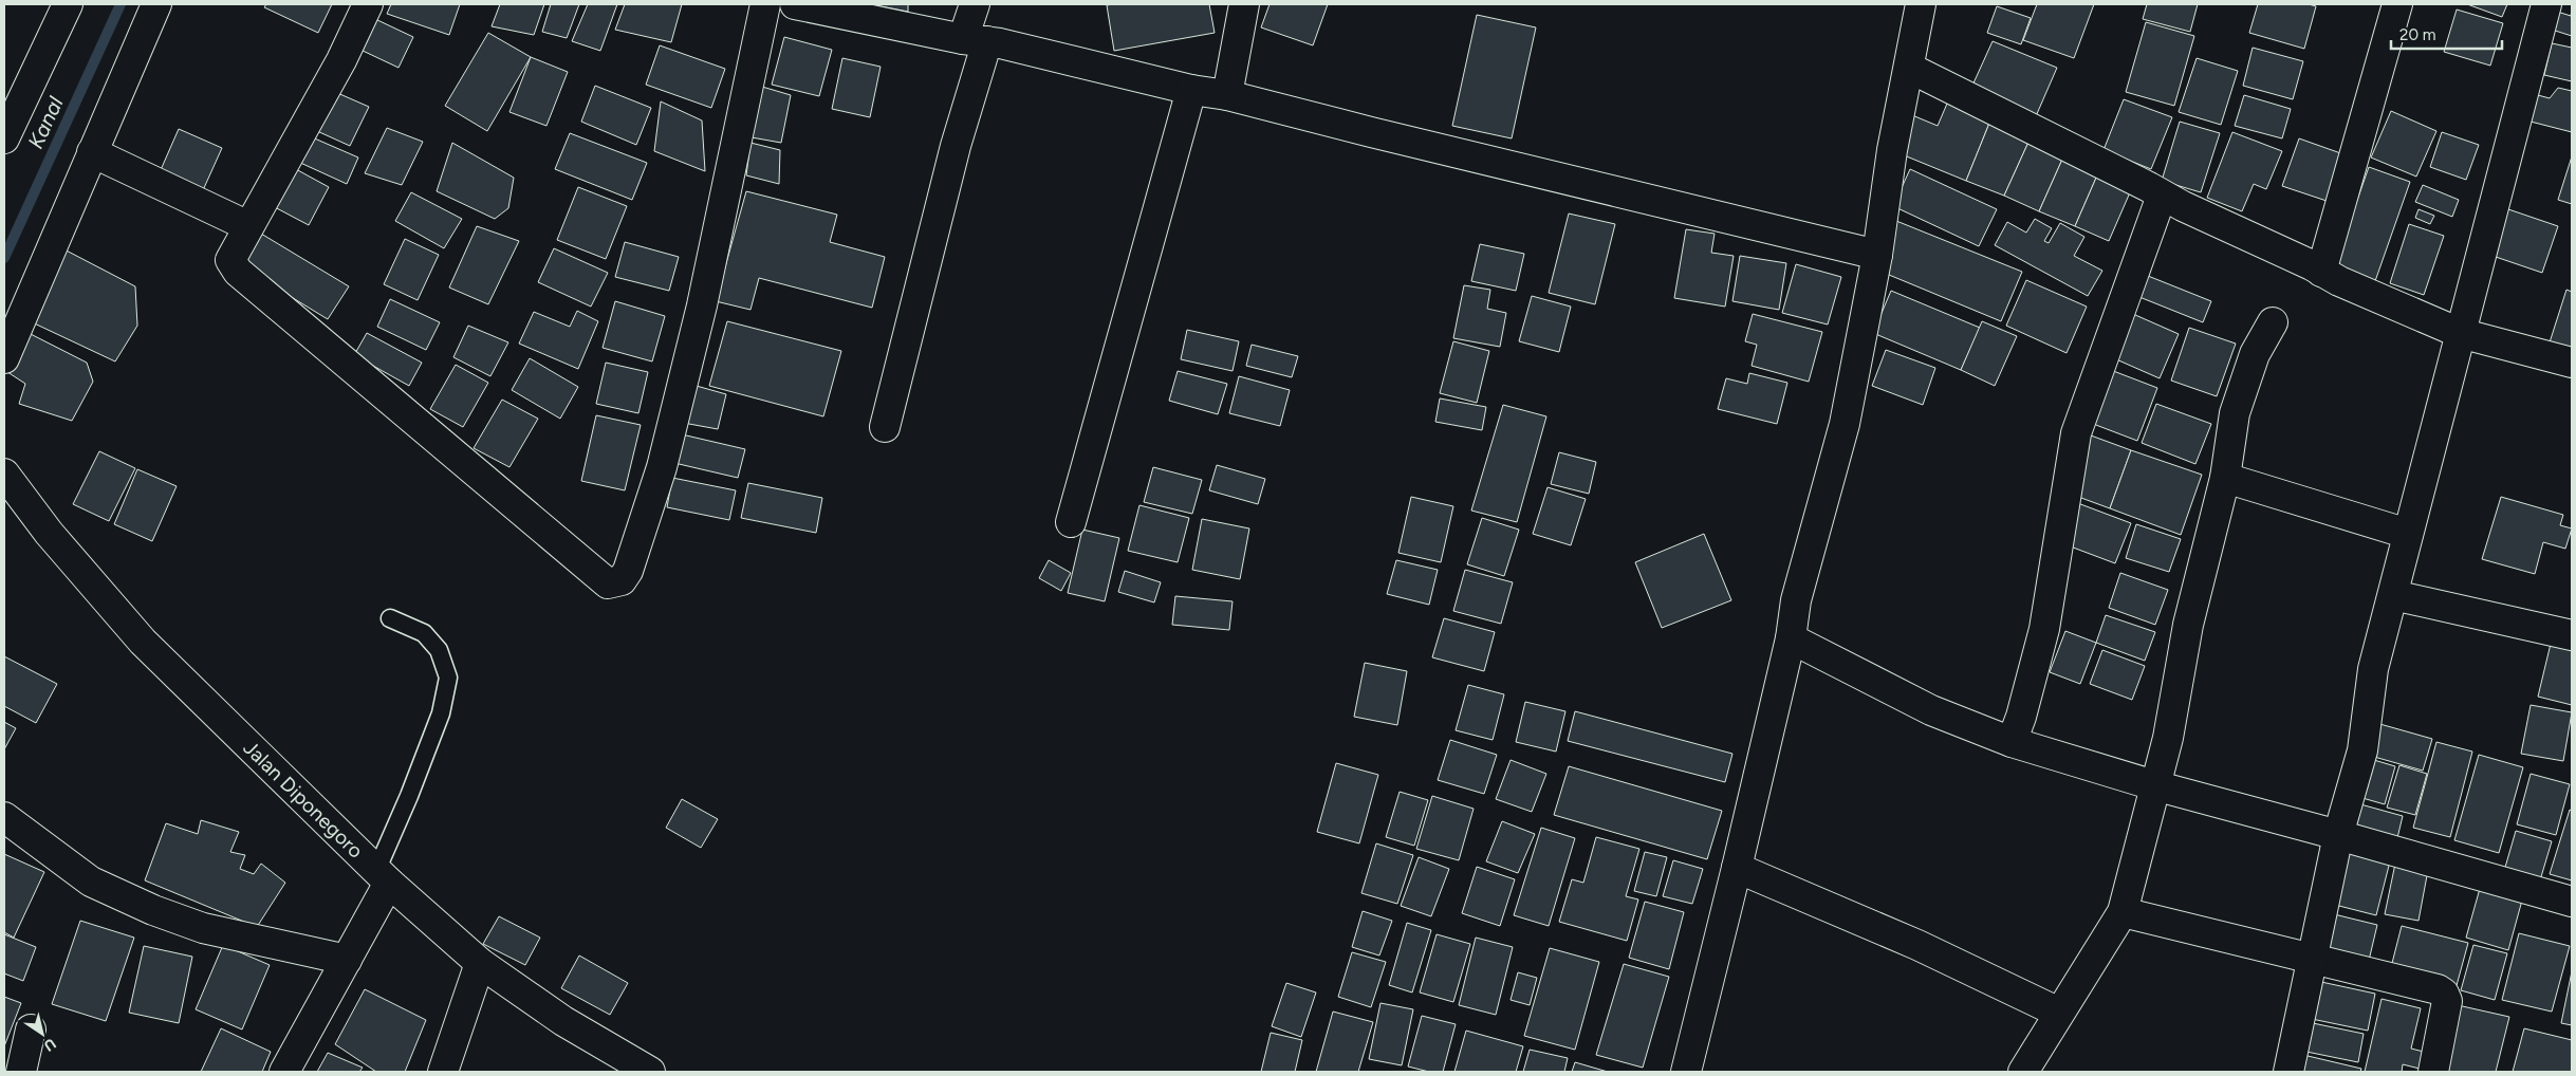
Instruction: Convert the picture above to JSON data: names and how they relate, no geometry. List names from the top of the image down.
{
  "streets": {
    "street": ["Jalan Diponegoro"]
  },
  "water": ["Kanal"],
  "scale_bar": "20 m",
  "north": "bottom right"
}
